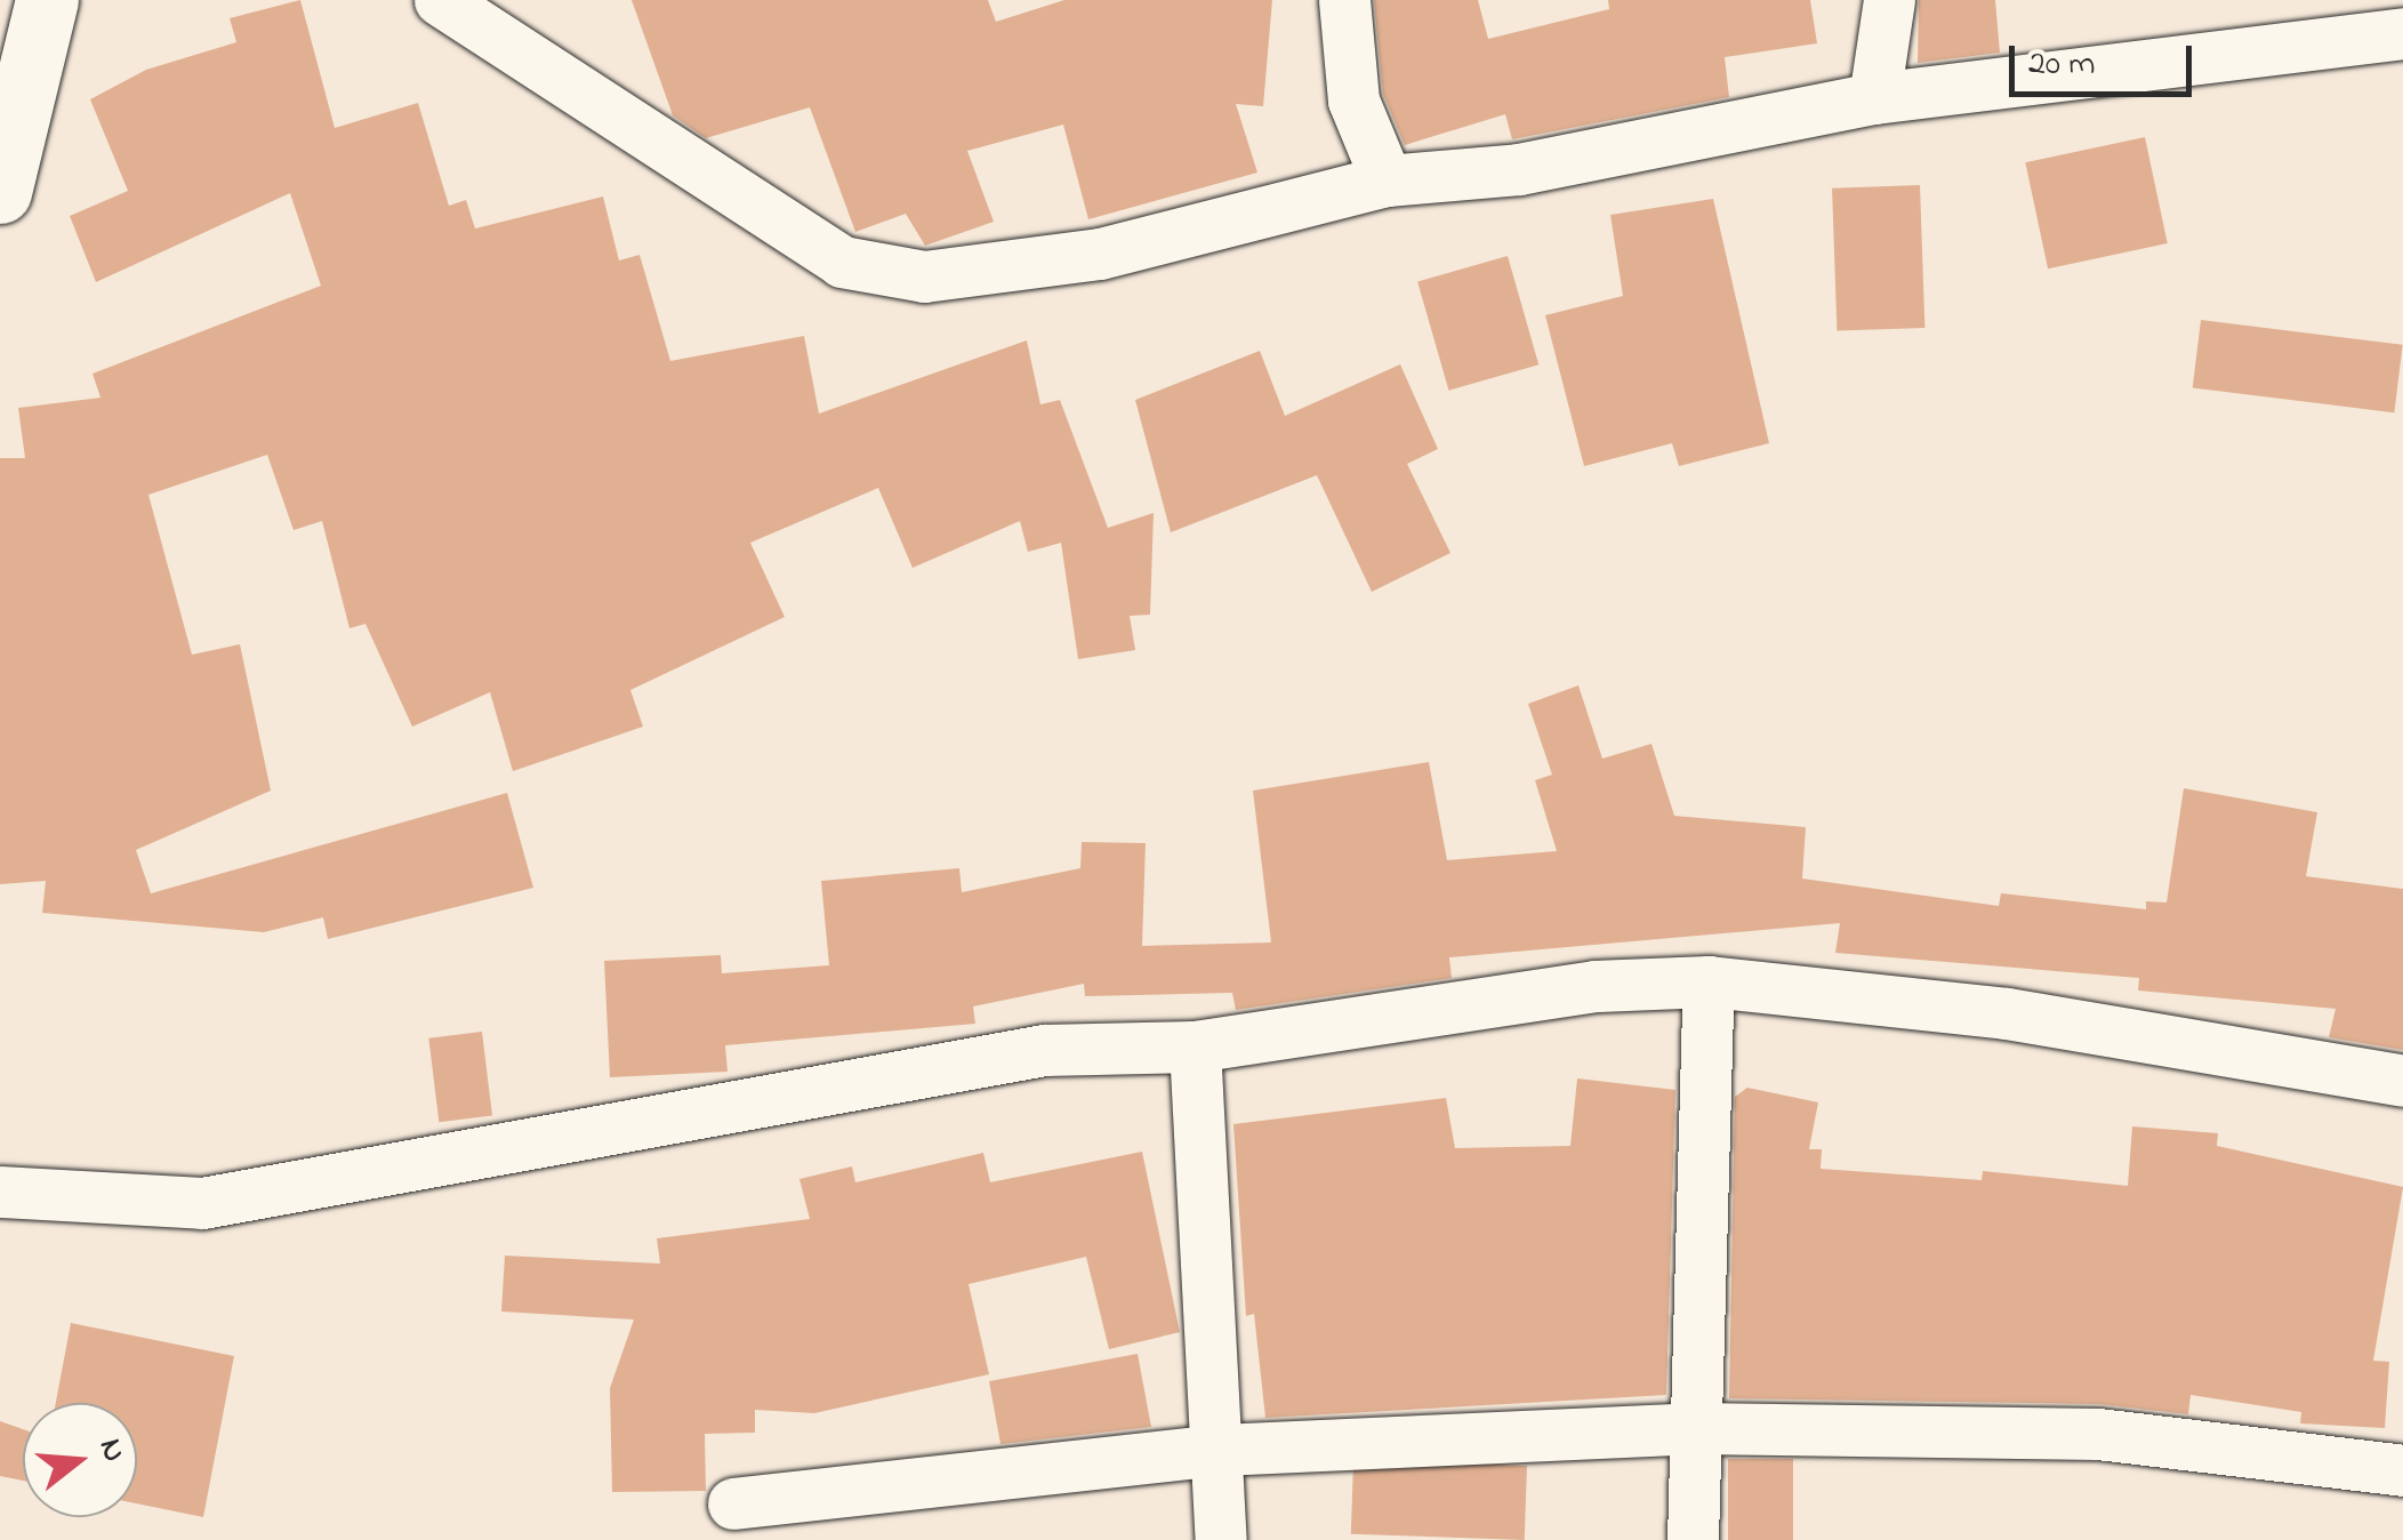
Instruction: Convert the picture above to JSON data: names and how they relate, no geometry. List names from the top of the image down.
{
  "scale_bar": "20 m",
  "north": "right"
}
